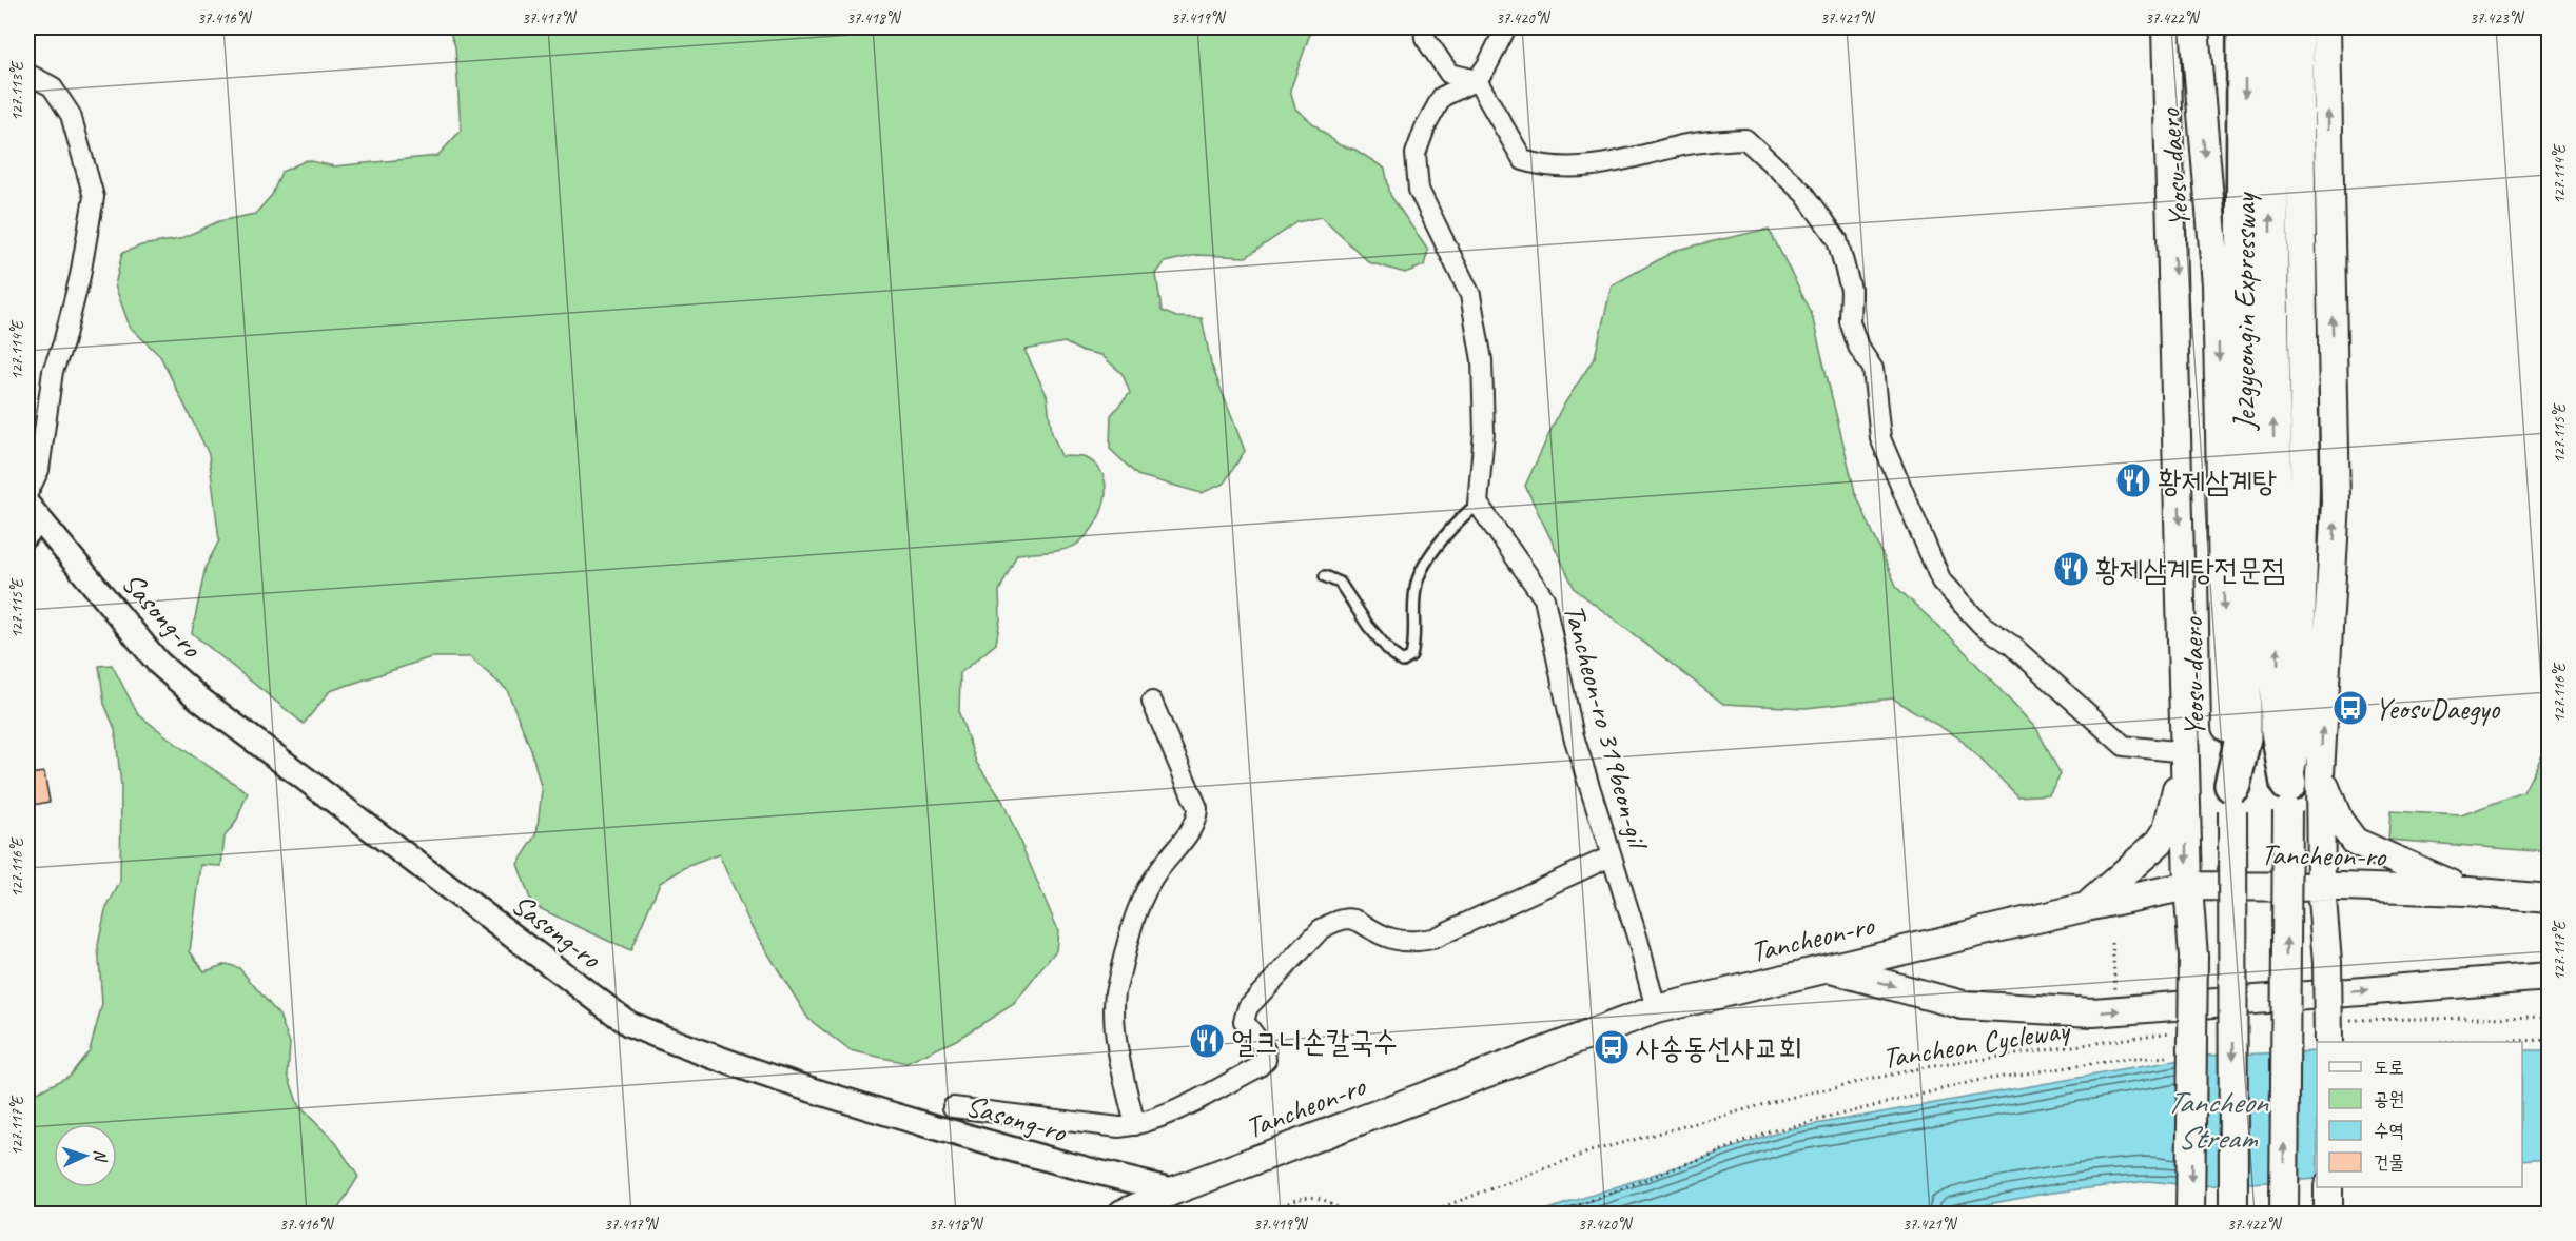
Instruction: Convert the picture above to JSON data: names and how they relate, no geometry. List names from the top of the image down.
{
  "streets": {
    "highway": ["Je2gyeongin Expressway"],
    "main road": ["Yeosu-daero", "Tancheon-ro"],
    "street": ["Sasong-ro", "Tancheon-ro 319beon-gil"],
    "path": ["Tancheon Cycleway"]
  },
  "crossings": [
    ["Yeosu-daero", "Je2gyeongin Expressway"],
    ["Sasong-ro", "Tancheon-ro"],
    ["Tancheon-ro 319beon-gil", "Tancheon-ro"]
  ],
  "water": ["Tancheon Stream"],
  "places": {
    "restaurant": ["황제삼계탕", "황제삼계탕전문점", "얼크니손칼국수"],
    "bus stop": ["YeosuDaegyo", "사송동선사교회"]
  },
  "legend": [
    "도로",
    "공원",
    "수역",
    "건물"
  ],
  "north": "right",
  "coordinates": [
    "37.416°N",
    "37.417°N",
    "37.418°N",
    "37.419°N",
    "37.420°N",
    "37.421°N",
    "37.422°N",
    "37.423°N",
    "127.113°E",
    "127.114°E",
    "127.115°E",
    "127.116°E",
    "127.117°E"
  ]
}
